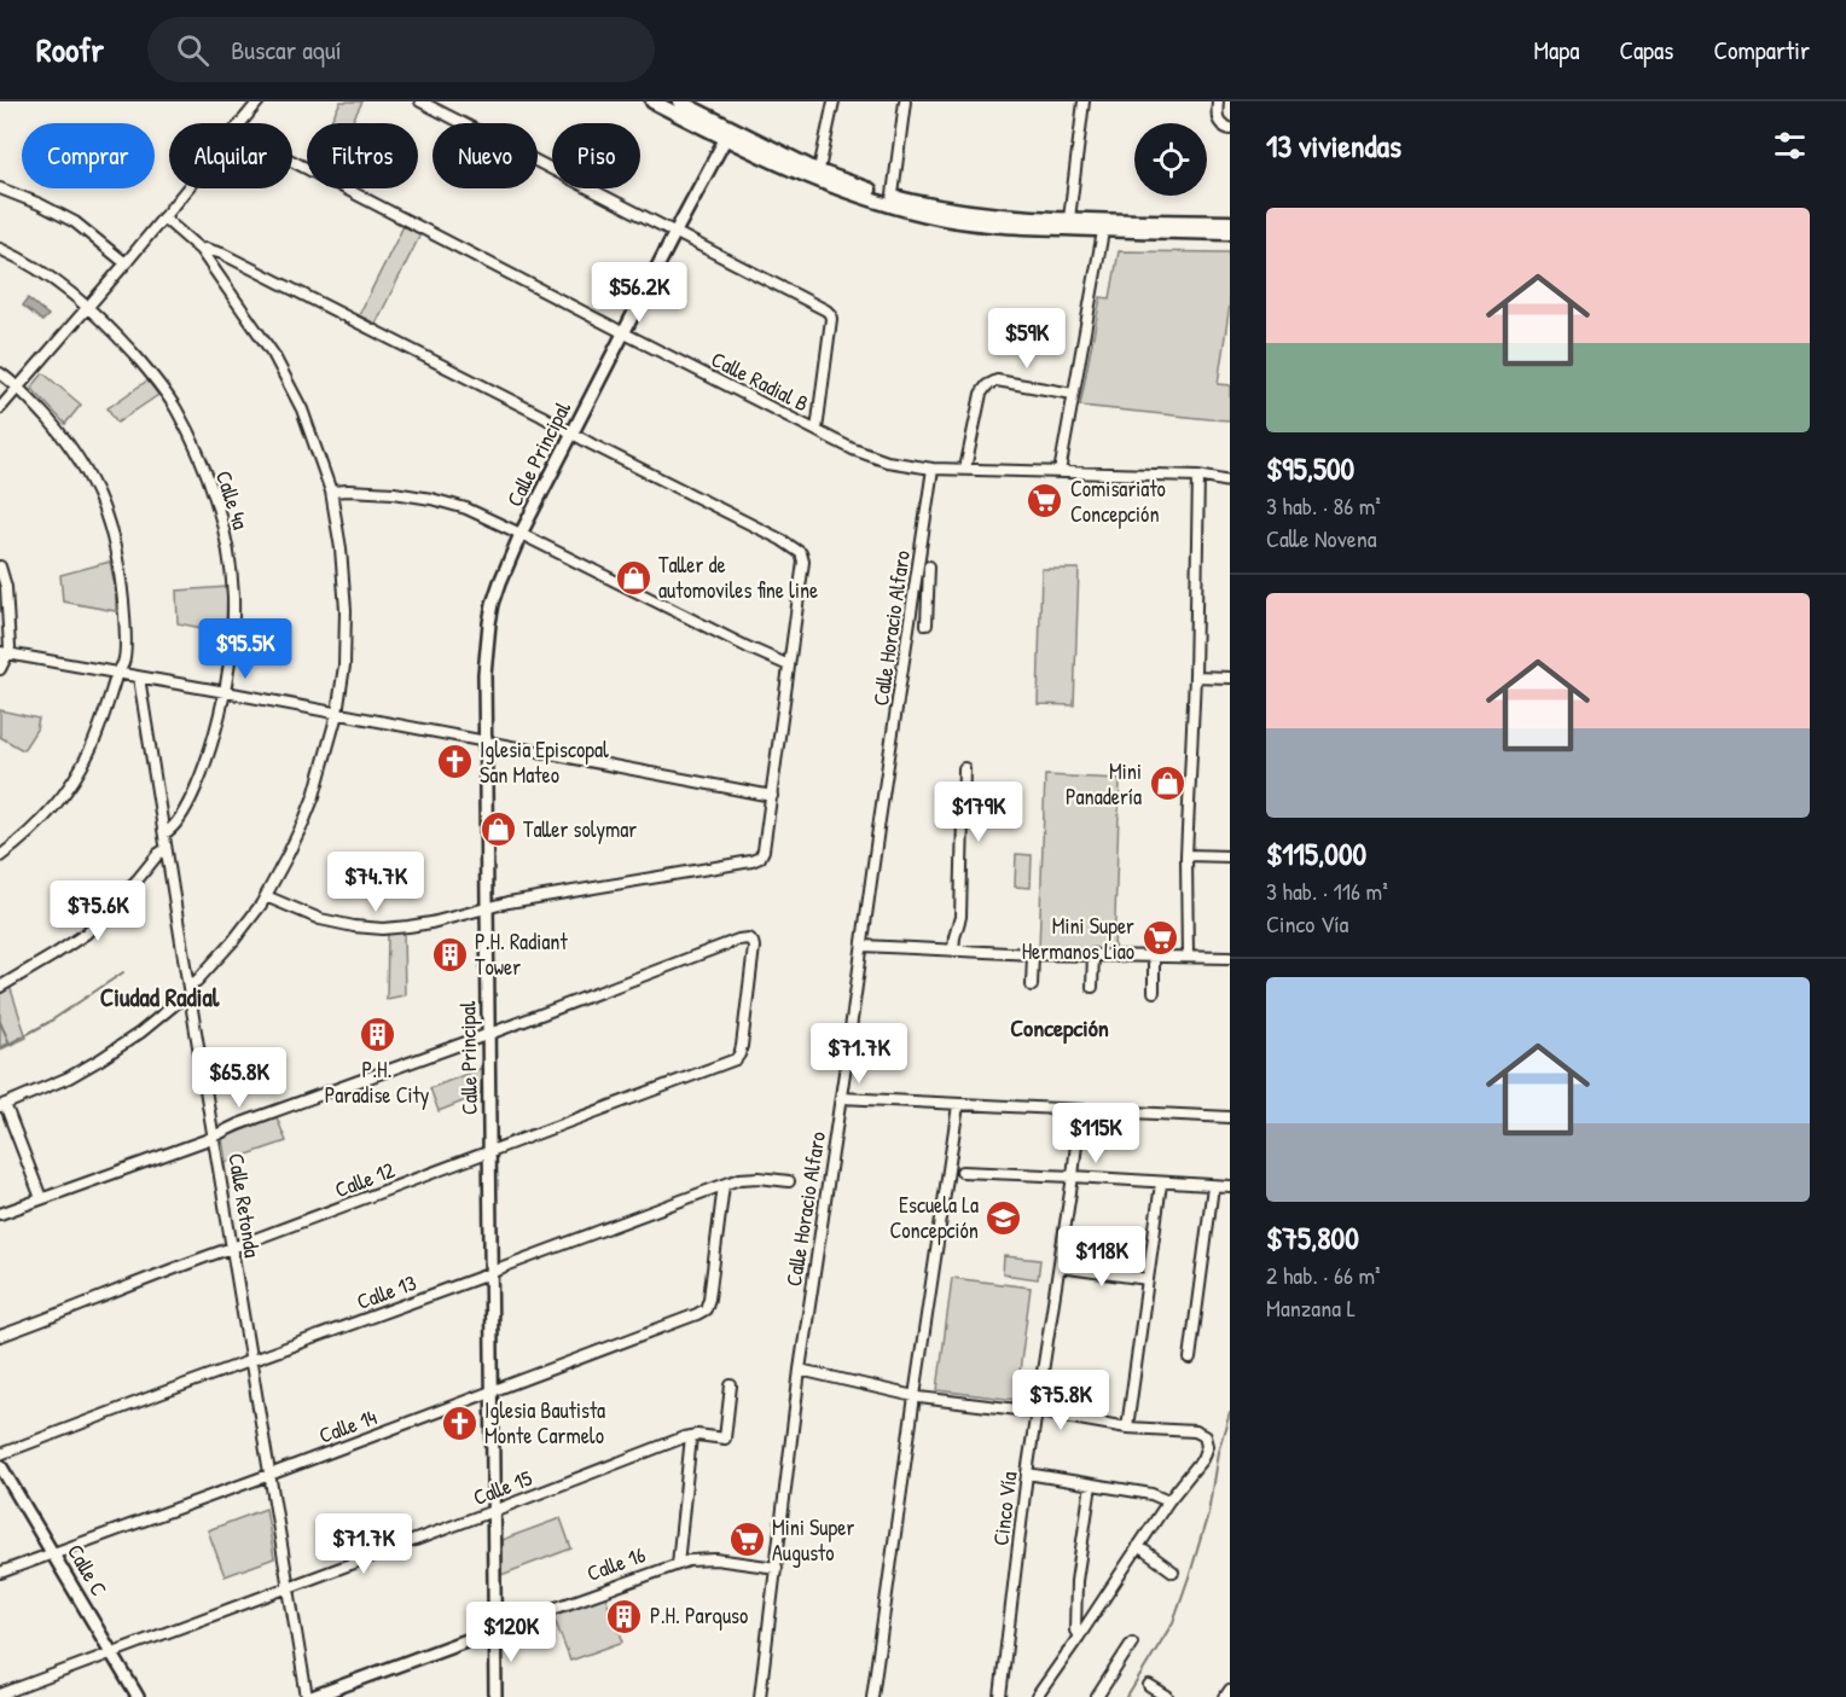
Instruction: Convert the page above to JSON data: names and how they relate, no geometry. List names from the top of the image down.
{
  "streets": {
    "street": [
      "Calle Radial B",
      "Calle Principal",
      "Calle 4a",
      "Calle Horacio Alfaro",
      "Calle 12",
      "Calle Retonda",
      "Calle 13",
      "Calle 14",
      "Calle 15",
      "Cinco Vía",
      "Calle 16",
      "Calle C"
    ]
  },
  "crossings": [
    ["Calle Radial B", "Calle Principal"],
    ["Calle Radial B", "Calle Horacio Alfaro"],
    ["Calle Principal", "Calle 12"],
    ["Calle Principal", "Calle 13"],
    ["Calle Principal", "Calle 14"],
    ["Calle Principal", "Calle 15"],
    ["Calle Principal", "Calle 16"],
    ["Calle 4a", "Calle Retonda"],
    ["Calle Horacio Alfaro", "Calle 16"],
    ["Calle 12", "Calle Retonda"],
    ["Calle Retonda", "Calle 13"],
    ["Calle Retonda", "Calle 14"],
    ["Calle Retonda", "Calle 15"],
    ["Calle Retonda", "Calle 16"],
    ["Calle 13", "Calle 14"],
    ["Calle 14", "Calle C"],
    ["Calle 15", "Calle C"]
  ],
  "districts": ["Ciudad Radial", "Concepción"],
  "places": {
    "supermarket": ["Comisariato Concepción", "Mini Super Hermanos Liao", "Mini Super Augusto"],
    "shop": ["Taller de automoviles fine line", "Mini Panadería", "Taller solymar"],
    "church": ["Iglesia Episcopal San Mateo", "Iglesia Bautista Monte Carmelo"],
    "building": ["P.H. Radiant Tower", "P.H. Paradise City", "P.H. Parquso"],
    "school or university": ["Escuela La Concepción"]
  },
  "page": {
    "header": "Roofr",
    "search": "Buscar aquí",
    "nav": ["Mapa", "Capas", "Compartir"],
    "heading": "13 viviendas",
    "chip": [
      "Comprar",
      "Alquilar",
      "Filtros",
      "Nuevo",
      "Piso"
    ],
    "list": [
      {
        "name": "$95,500",
        "note": "3 hab. · 86 m² · Calle Novena"
      },
      {
        "name": "$115,000",
        "note": "3 hab. · 116 m² · Cinco Vía"
      },
      {
        "name": "$75,800",
        "note": "2 hab. · 66 m² · Manzana L"
      }
    ],
    "price": [
      "$56.2K",
      "$59K",
      "$95.5K",
      "$179K",
      "$74.7K",
      "$75.6K",
      "$71.7K",
      "$65.8K",
      "$115K",
      "$118K",
      "$75.8K",
      "$71.7K",
      "$120K"
    ]
  }
}
